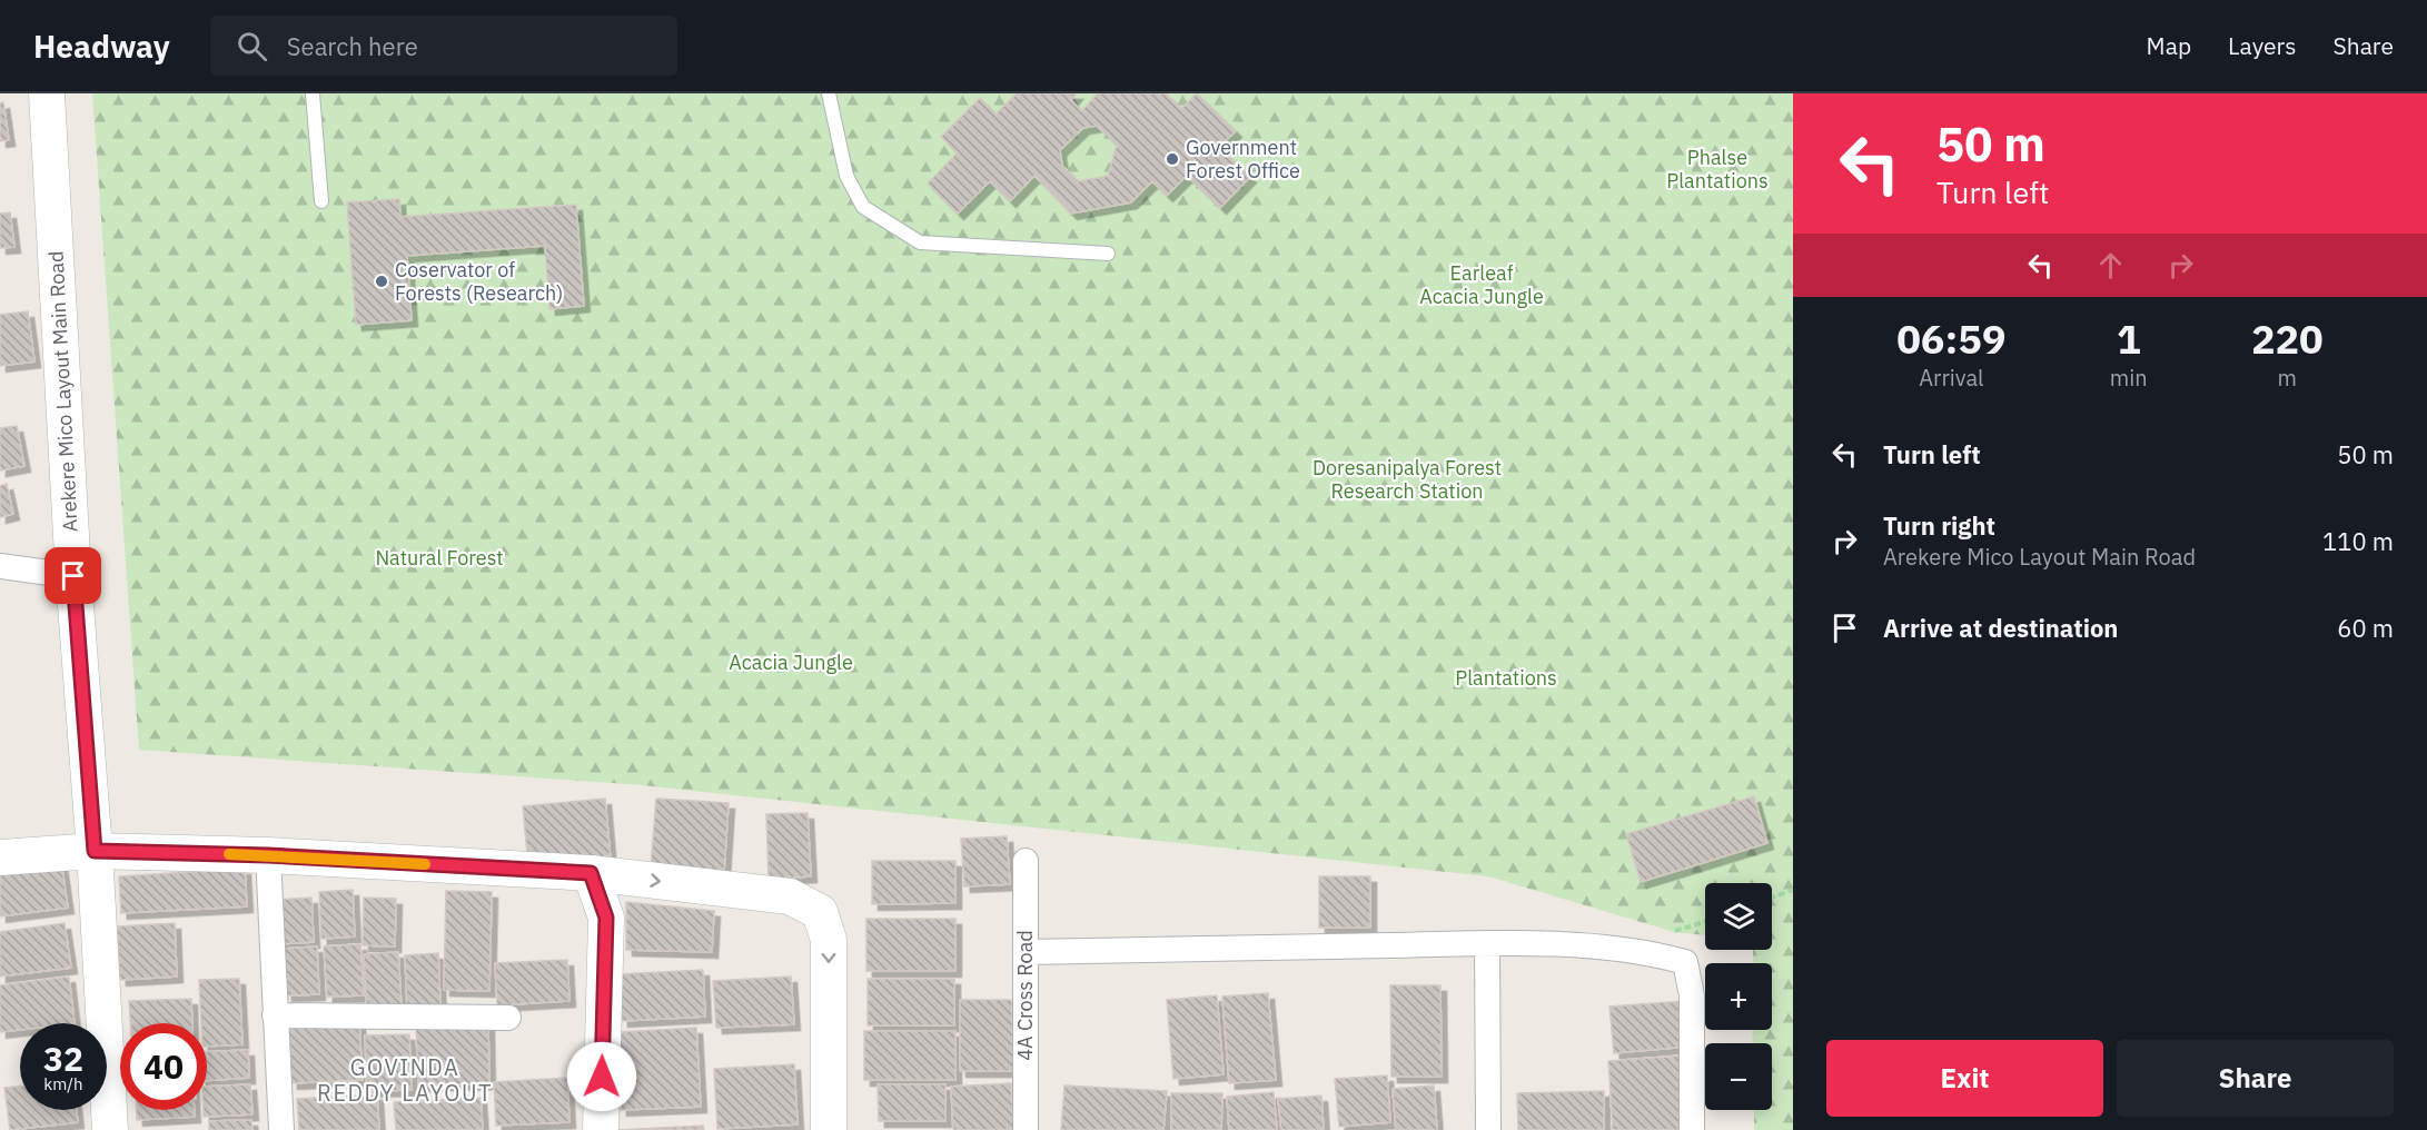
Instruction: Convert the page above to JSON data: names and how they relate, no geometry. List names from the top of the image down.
{
  "streets": {
    "street": ["Arekere Mico Layout Main Road", "4A Cross Road"]
  },
  "districts": ["GOVINDA REDDY LAYOUT"],
  "parks": [
    "Phalse Plantations",
    "Earleaf Acacia Jungle",
    "Doresanipalya Forest Research Station",
    "Natural Forest",
    "Acacia Jungle",
    "Plantations"
  ],
  "places": ["Government Forest Office", "Coservator of Forests (Research)"],
  "page": {
    "header": "Headway",
    "search": "Search here",
    "nav": ["Map", "Layers", "Share"],
    "turn": ["50 m", "Turn left"],
    "eta": [
      "06:59",
      "Arrival",
      "1",
      "min",
      "220",
      "m"
    ],
    "list": [
      {
        "name": "Turn left",
        "value": "50 m"
      },
      {
        "name": "Turn right",
        "note": "Arekere Mico Layout Main Road",
        "value": "110 m"
      },
      {
        "name": "Arrive at destination",
        "value": "60 m"
      }
    ],
    "map_buttons": ["+", "−"],
    "speed": "32 km/h",
    "limit": "40",
    "buttons": ["Exit", "Share"]
  }
}
